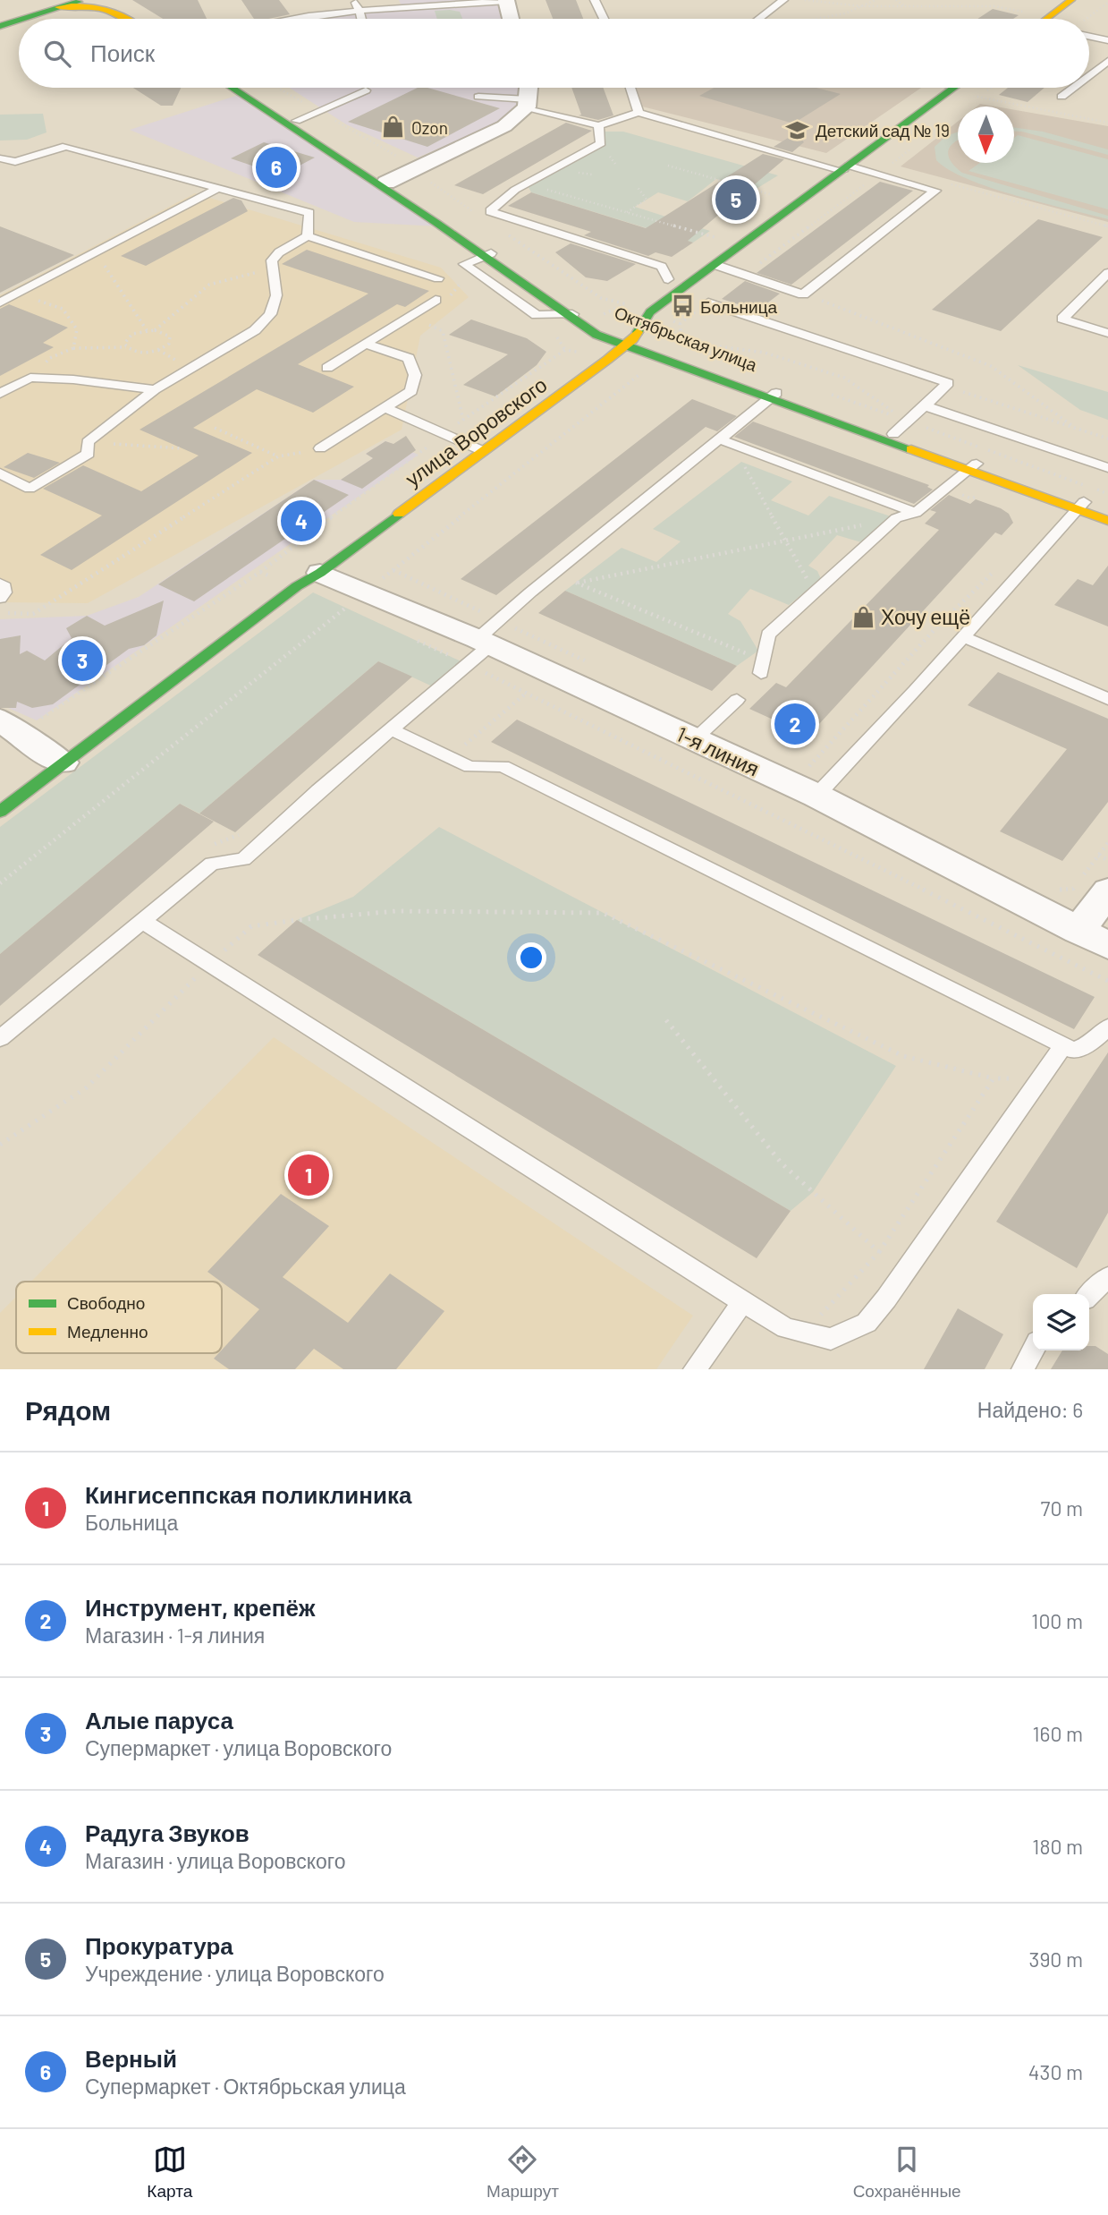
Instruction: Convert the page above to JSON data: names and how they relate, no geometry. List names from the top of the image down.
{
  "streets": {
    "street": ["Октябрьская улица", "улица Воровского", "1-я линия"]
  },
  "crossings": [
    ["Октябрьская улица", "улица Воровского"],
    ["улица Воровского", "1-я линия"]
  ],
  "places": {
    "shop": ["Ozon", "Хочу ещё"],
    "school or university": ["Детский сад № 19"],
    "bus stop": ["Больница"]
  },
  "legend": ["Свободно", "Медленно"],
  "north": "bottom",
  "page": {
    "search": "Поиск",
    "pins": [
      "6",
      "5",
      "4",
      "3",
      "2",
      "1"
    ],
    "heading": ["Рядом", "Найдено: 6"],
    "list": [
      {
        "mark": "1",
        "name": "Кингисеппская поликлиника",
        "note": "Больница",
        "value": "70 m"
      },
      {
        "mark": "2",
        "name": "Инструмент, крепёж",
        "note": "Магазин · 1-я линия",
        "value": "100 m"
      },
      {
        "mark": "3",
        "name": "Алые паруса",
        "note": "Супермаркет · улица Воровского",
        "value": "160 m"
      },
      {
        "mark": "4",
        "name": "Радуга Звуков",
        "note": "Магазин · улица Воровского",
        "value": "180 m"
      },
      {
        "mark": "5",
        "name": "Прокуратура",
        "note": "Учреждение · улица Воровского",
        "value": "390 m"
      },
      {
        "mark": "6",
        "name": "Верный",
        "note": "Супермаркет · Октябрьская улица",
        "value": "430 m"
      }
    ],
    "nav": ["Карта", "Маршрут", "Сохранённые"]
  }
}
